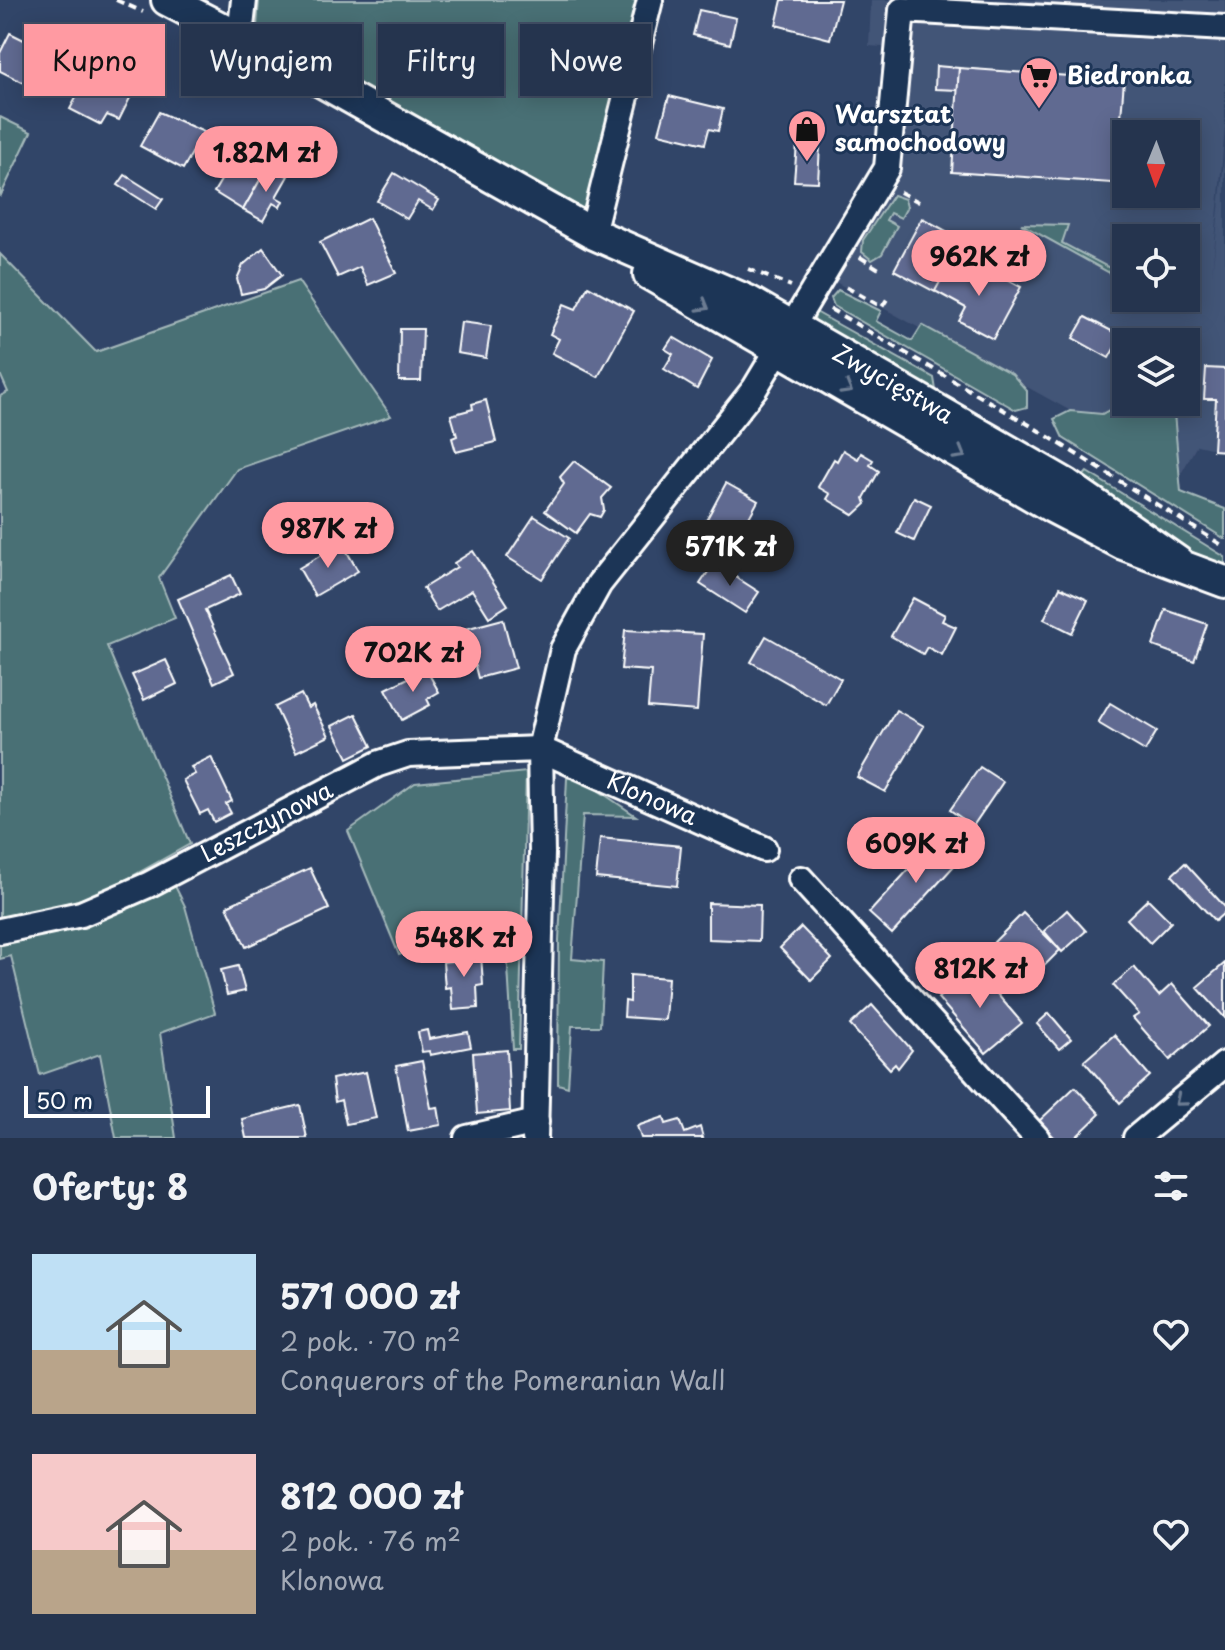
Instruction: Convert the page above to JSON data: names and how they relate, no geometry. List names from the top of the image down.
{
  "streets": {
    "main road": ["Zwycięstwa"],
    "street": ["Klonowa", "Leszczynowa"]
  },
  "crossings": [
    ["Klonowa", "Leszczynowa"]
  ],
  "places": {
    "supermarket": ["Biedronka"],
    "shop": ["Warsztat samochodowy"]
  },
  "scale_bar": "50 m",
  "north": "bottom",
  "page": {
    "chip": [
      "Kupno",
      "Wynajem",
      "Filtry",
      "Nowe"
    ],
    "price": [
      "1.82M zł",
      "962K zł",
      "987K zł",
      "571K zł",
      "702K zł",
      "609K zł",
      "548K zł",
      "812K zł"
    ],
    "scale": "50 m",
    "heading": "Oferty: 8",
    "list": [
      {
        "name": "571 000 zł",
        "note": "2 pok. · 70 m² · Conquerors of the Pomeranian Wall"
      },
      {
        "name": "812 000 zł",
        "note": "2 pok. · 76 m² · Klonowa"
      }
    ]
  }
}
